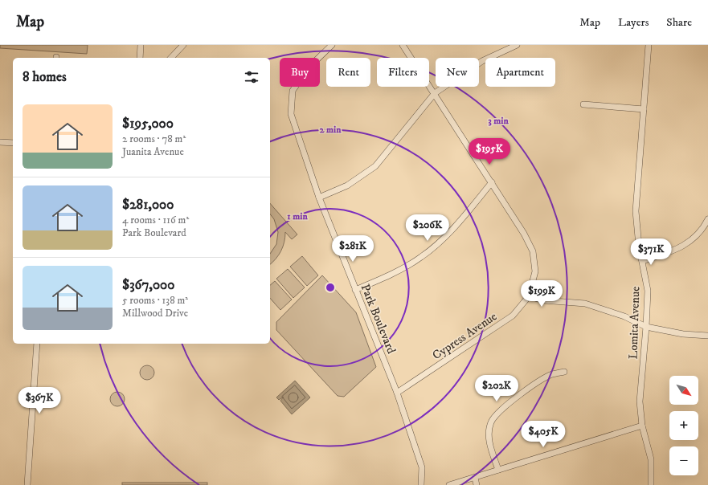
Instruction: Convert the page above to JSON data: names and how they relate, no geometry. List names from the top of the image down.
{
  "streets": {
    "street": ["Park Boulevard", "Lomita Avenue", "Cypress Avenue"]
  },
  "crossings": [
    ["Park Boulevard", "Cypress Avenue"]
  ],
  "north": "bottom right",
  "page": {
    "header": "Map",
    "nav": ["Map", "Layers", "Share"],
    "chip": [
      "Buy",
      "Rent",
      "Filters",
      "New",
      "Apartment"
    ],
    "heading": "8 homes",
    "list": [
      {
        "name": "$195,000",
        "note": "2 rooms · 78 m² · Juanita Avenue"
      },
      {
        "name": "$281,000",
        "note": "4 rooms · 116 m² · Park Boulevard"
      },
      {
        "name": "$367,000",
        "note": "5 rooms · 138 m² · Millwood Drive"
      }
    ],
    "price": [
      "$195K",
      "$206K",
      "$281K",
      "$371K",
      "$199K",
      "$202K",
      "$367K",
      "$405K"
    ],
    "map_buttons": ["+", "−"]
  },
  "rings": ["3 min", "2 min", "1 min"]
}
